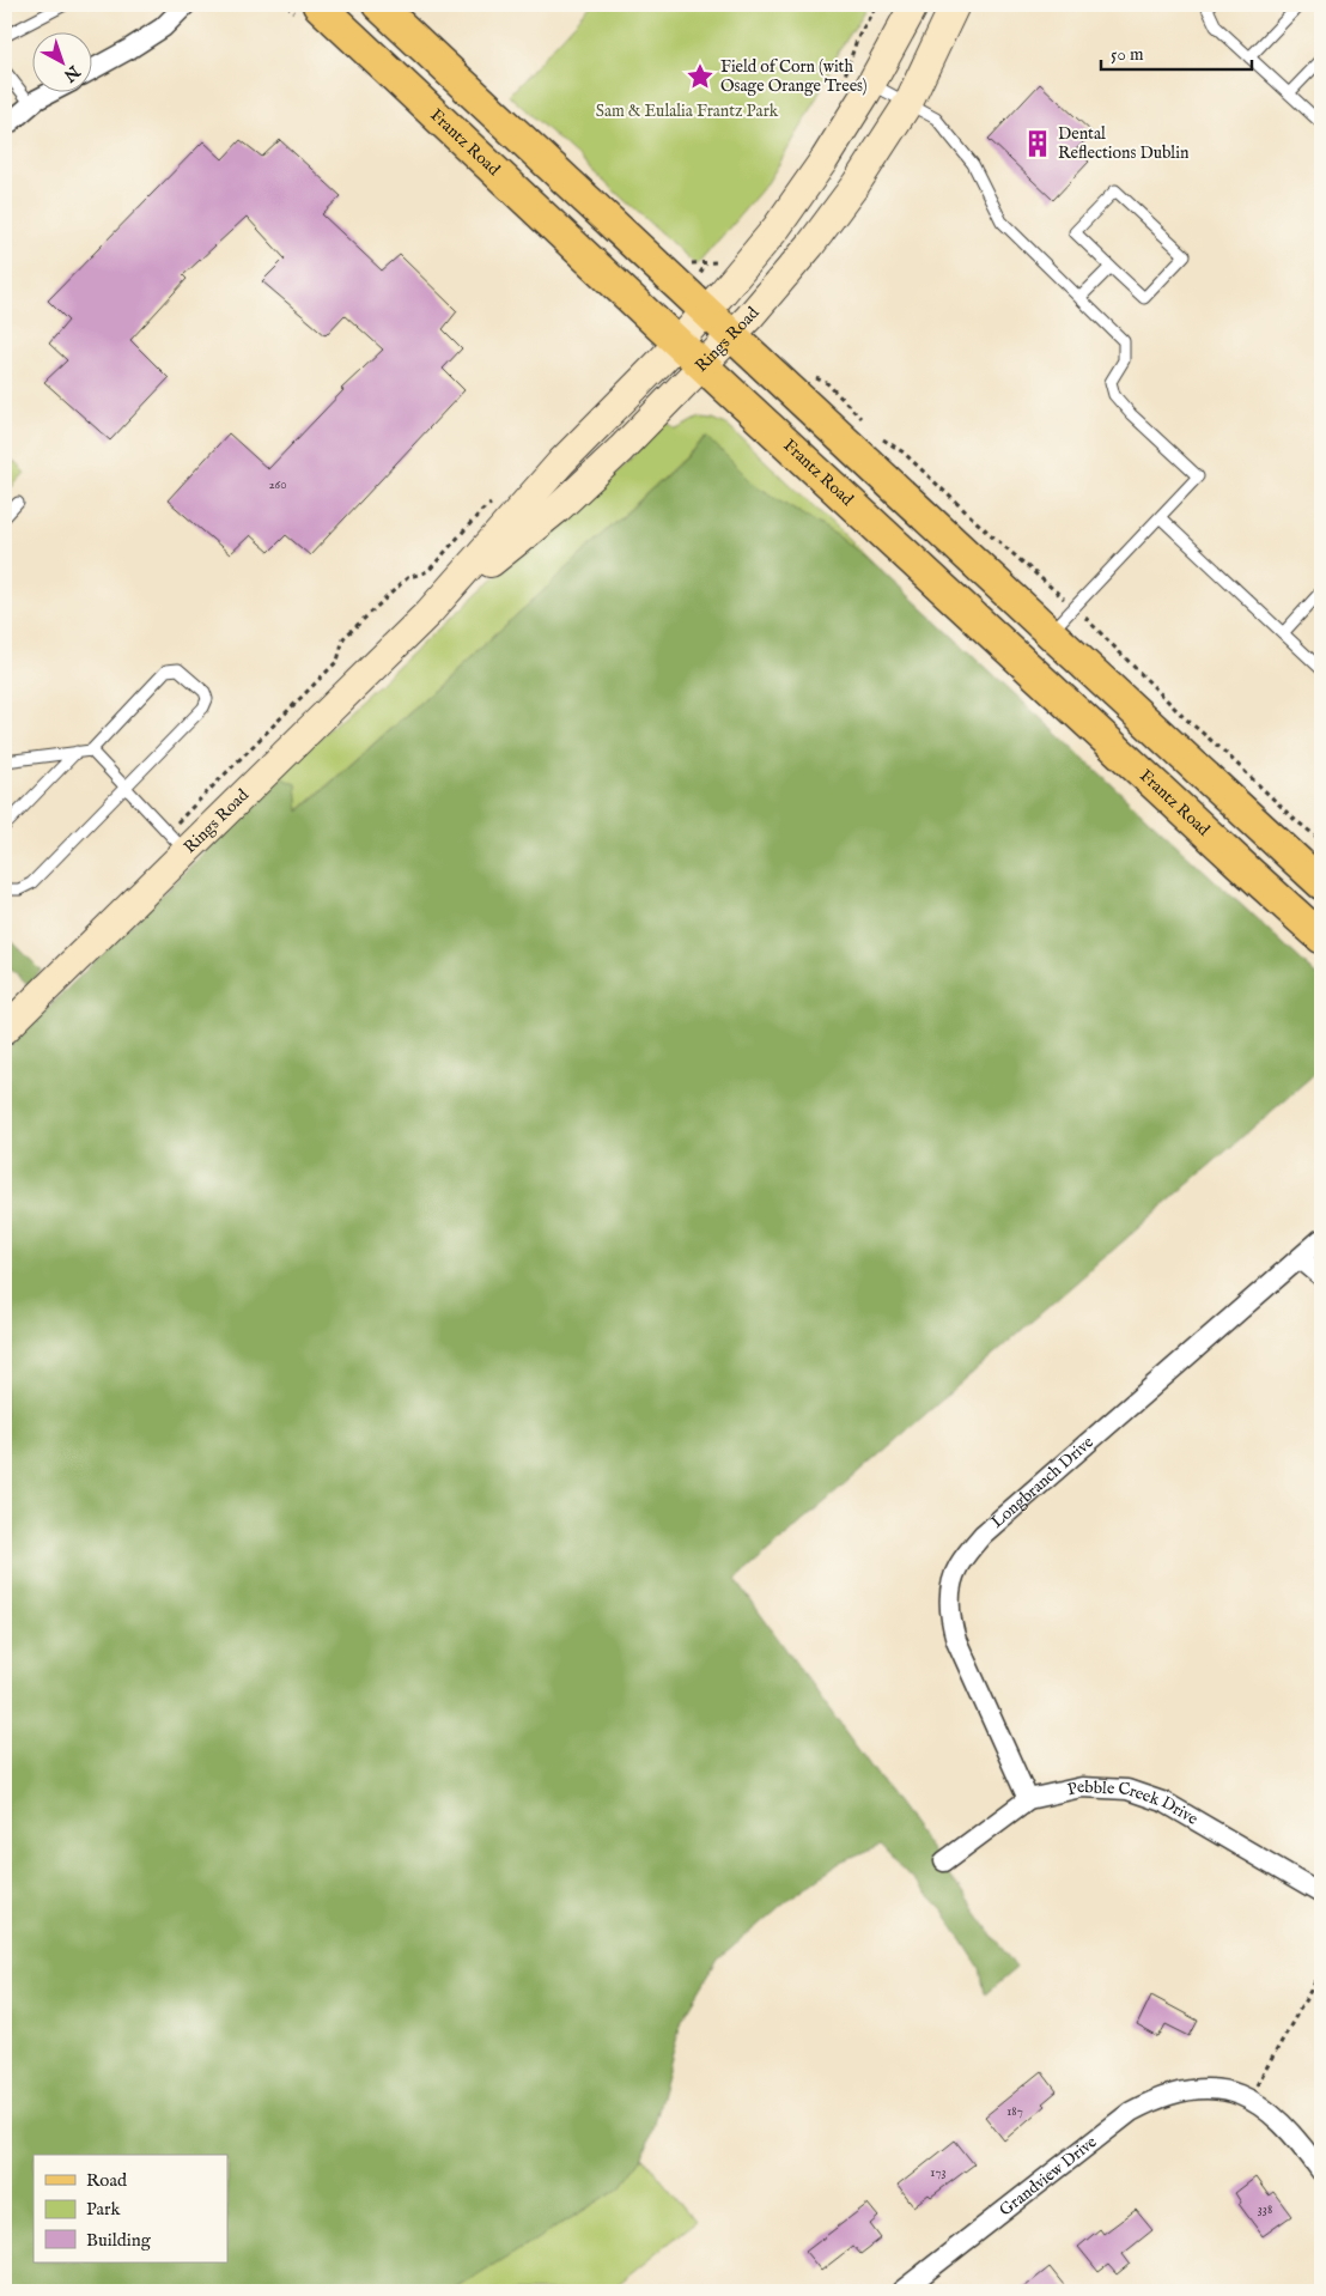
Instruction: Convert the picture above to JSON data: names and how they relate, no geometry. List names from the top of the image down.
{
  "streets": {
    "main road": ["Frantz Road", "Rings Road"],
    "street": ["Longbranch Drive", "Pebble Creek Drive", "Grandview Drive"]
  },
  "crossings": [
    ["Frantz Road", "Rings Road"],
    ["Longbranch Drive", "Pebble Creek Drive"]
  ],
  "parks": ["Sam & Eulalia Frantz Park"],
  "places": {
    "place": ["Field of Corn (with Osage Orange Trees)"],
    "building": ["Dental Reflections Dublin"]
  },
  "house_numbers": [
    "260",
    "187",
    "173",
    "338"
  ],
  "legend": ["Road", "Park", "Building"],
  "scale_bar": "50 m",
  "north": "bottom right"
}
